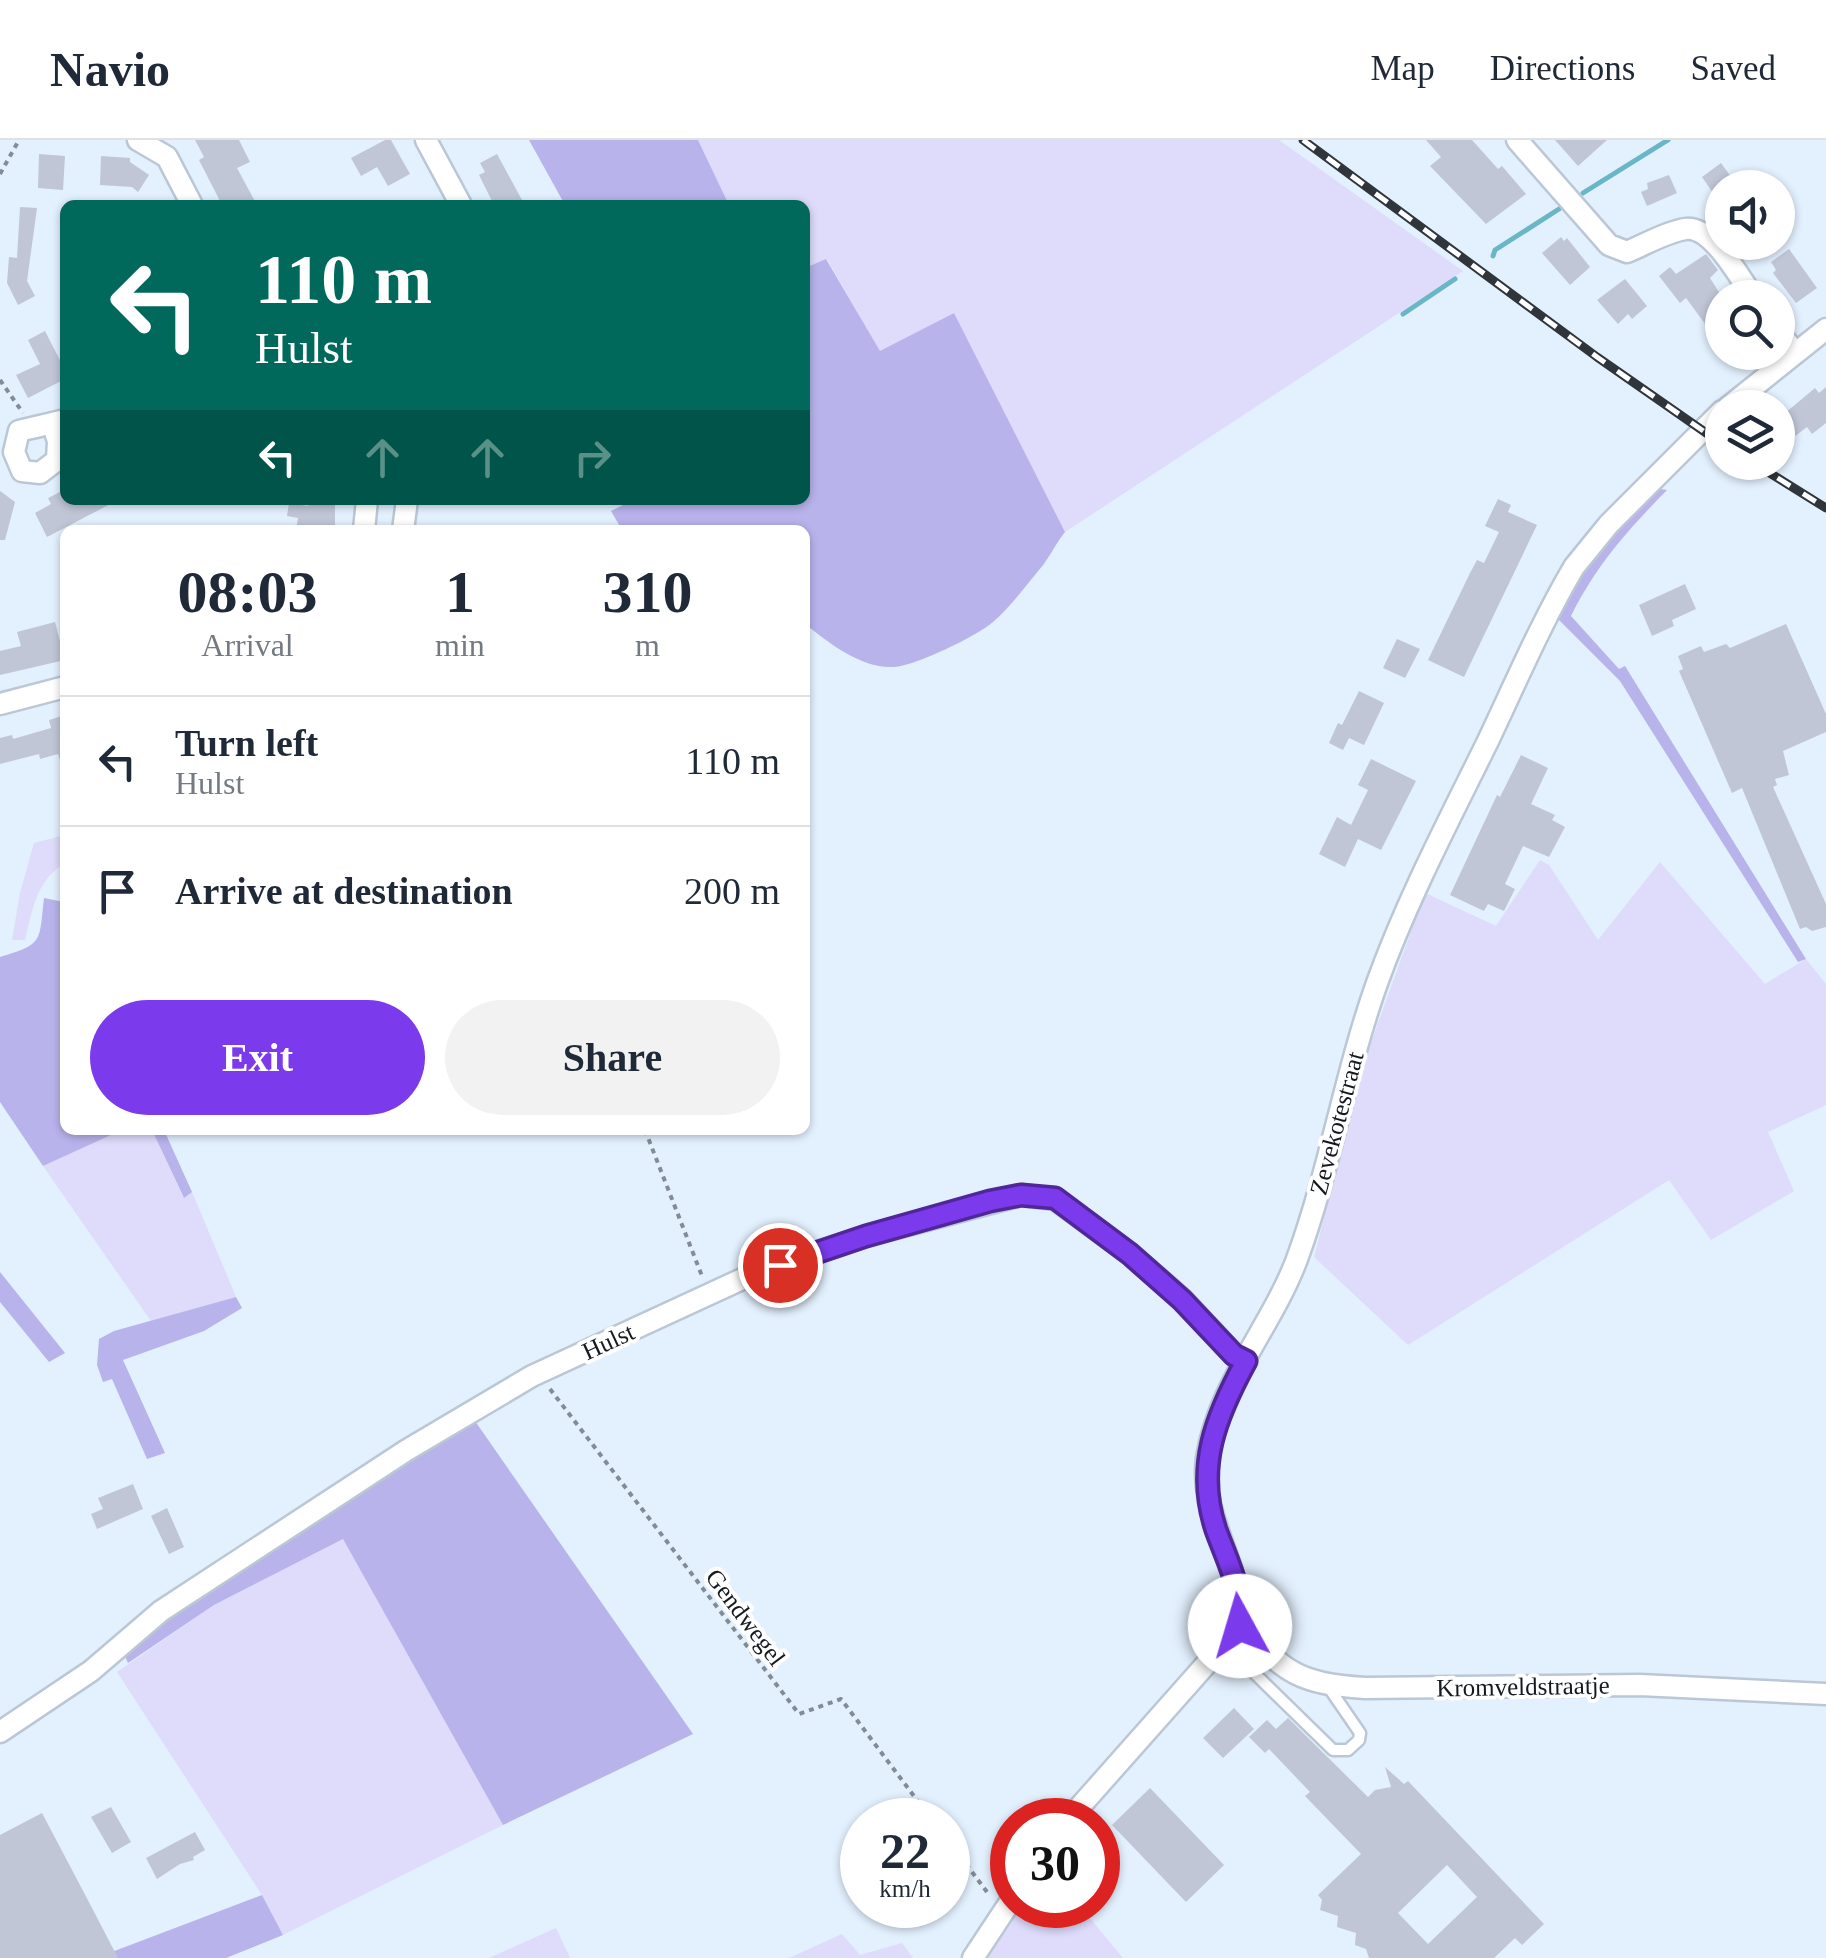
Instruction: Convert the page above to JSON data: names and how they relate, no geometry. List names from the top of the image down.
{
  "streets": {
    "street": ["Zevekotestraat", "Hulst", "Kromveldstraatje"],
    "path": ["Gendwegel"]
  },
  "crossings": [
    ["Zevekotestraat", "Hulst"],
    ["Zevekotestraat", "Kromveldstraatje"]
  ],
  "page": {
    "header": "Navio",
    "nav": ["Map", "Directions", "Saved"],
    "turn": ["110 m", "Hulst"],
    "eta": [
      "08:03",
      "Arrival",
      "1",
      "min",
      "310",
      "m"
    ],
    "list": [
      {
        "name": "Turn left",
        "note": "Hulst",
        "value": "110 m"
      },
      {
        "name": "Arrive at destination",
        "value": "200 m"
      }
    ],
    "buttons": ["Exit", "Share"],
    "speed": "22 km/h",
    "limit": "30"
  }
}
